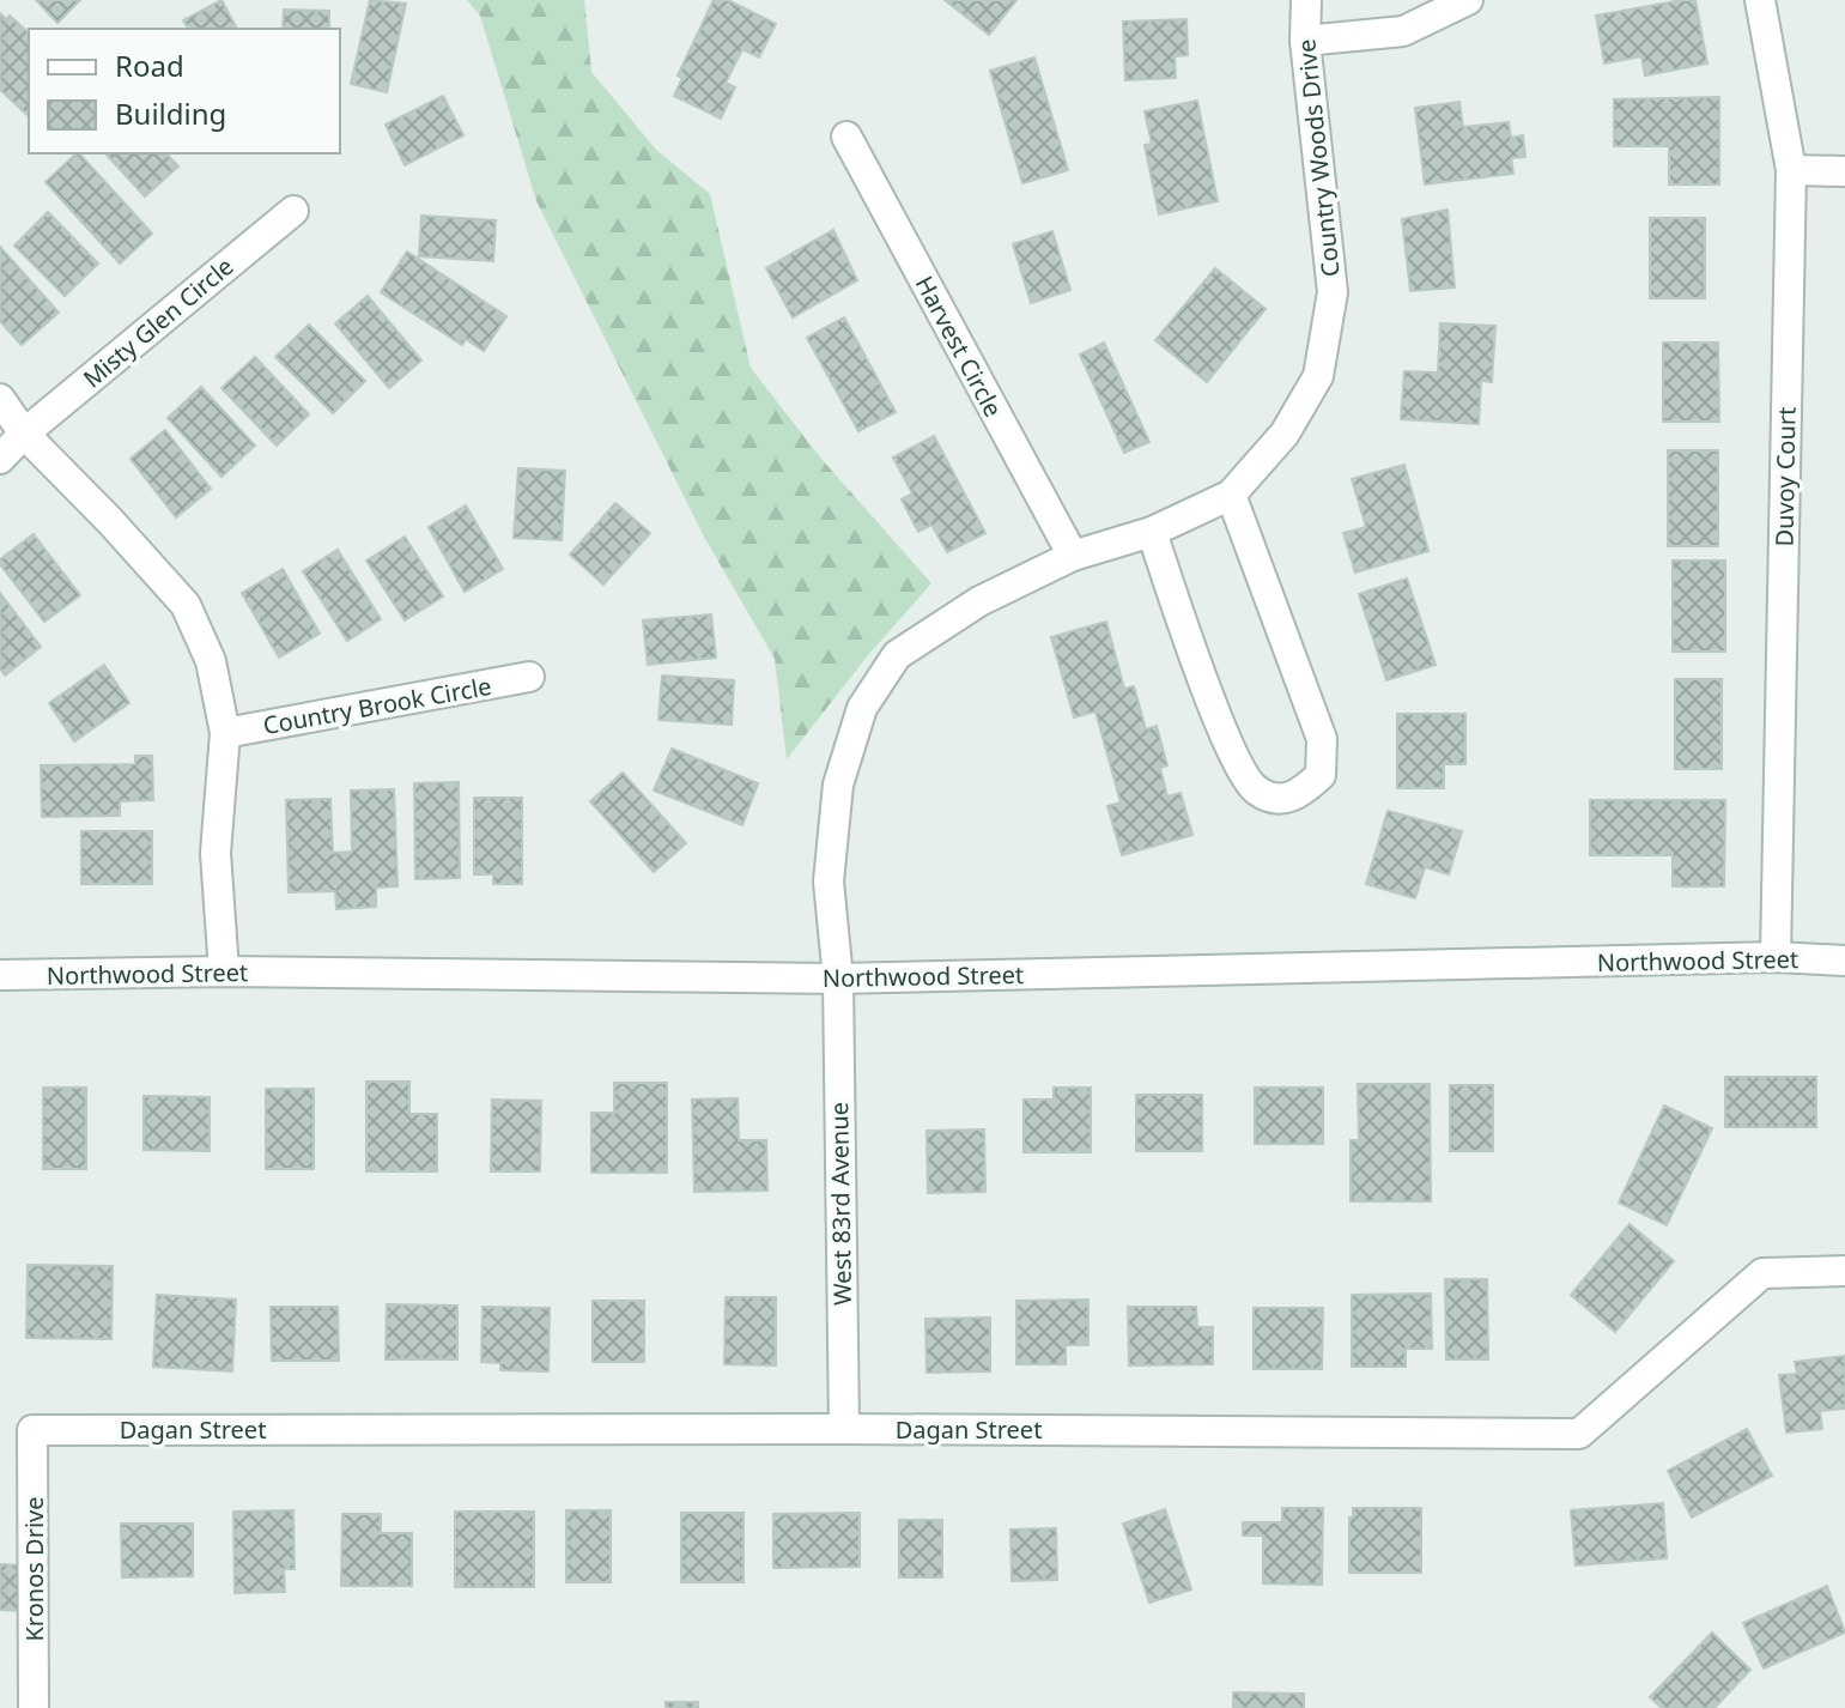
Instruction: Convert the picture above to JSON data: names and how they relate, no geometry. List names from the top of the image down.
{
  "streets": {
    "street": [
      "Country Woods Drive",
      "Misty Glen Circle",
      "Harvest Circle",
      "Duvoy Court",
      "Country Brook Circle",
      "Northwood Street",
      "West 83rd Avenue",
      "Dagan Street",
      "Kronos Drive"
    ]
  },
  "crossings": [
    ["Country Woods Drive", "Harvest Circle"],
    ["Country Woods Drive", "Northwood Street"],
    ["Country Woods Drive", "West 83rd Avenue"],
    ["Duvoy Court", "Northwood Street"],
    ["Northwood Street", "West 83rd Avenue"],
    ["West 83rd Avenue", "Dagan Street"],
    ["Dagan Street", "Kronos Drive"]
  ],
  "legend": ["Road", "Building"]
}
